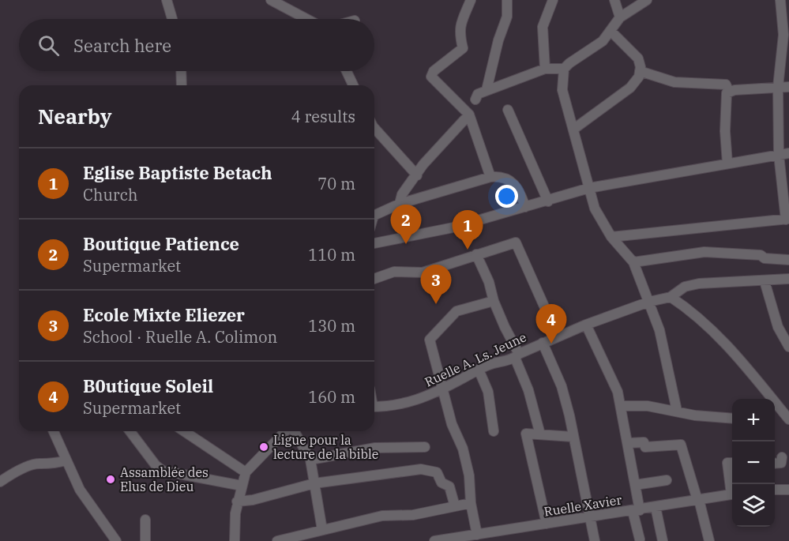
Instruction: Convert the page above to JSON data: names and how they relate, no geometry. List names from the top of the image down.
{
  "streets": {
    "street": ["Ruelle A. Ls. Jeune", "Ruelle Xavier"]
  },
  "places": ["Ligue pour la lecture de la bible", "Assamblée des Elus de Dieu"],
  "page": {
    "search": "Search here",
    "heading": ["Nearby", "4 results"],
    "list": [
      {
        "mark": "1",
        "name": "Eglise Baptiste Betach",
        "note": "Church",
        "value": "70 m"
      },
      {
        "mark": "2",
        "name": "Boutique Patience",
        "note": "Supermarket",
        "value": "110 m"
      },
      {
        "mark": "3",
        "name": "Ecole Mixte Eliezer",
        "note": "School · Ruelle A. Colimon",
        "value": "130 m"
      },
      {
        "mark": "4",
        "name": "B0utique Soleil",
        "note": "Supermarket",
        "value": "160 m"
      }
    ],
    "pins": [
      "2",
      "1",
      "3",
      "4"
    ],
    "map_buttons": ["+", "−"]
  }
}
